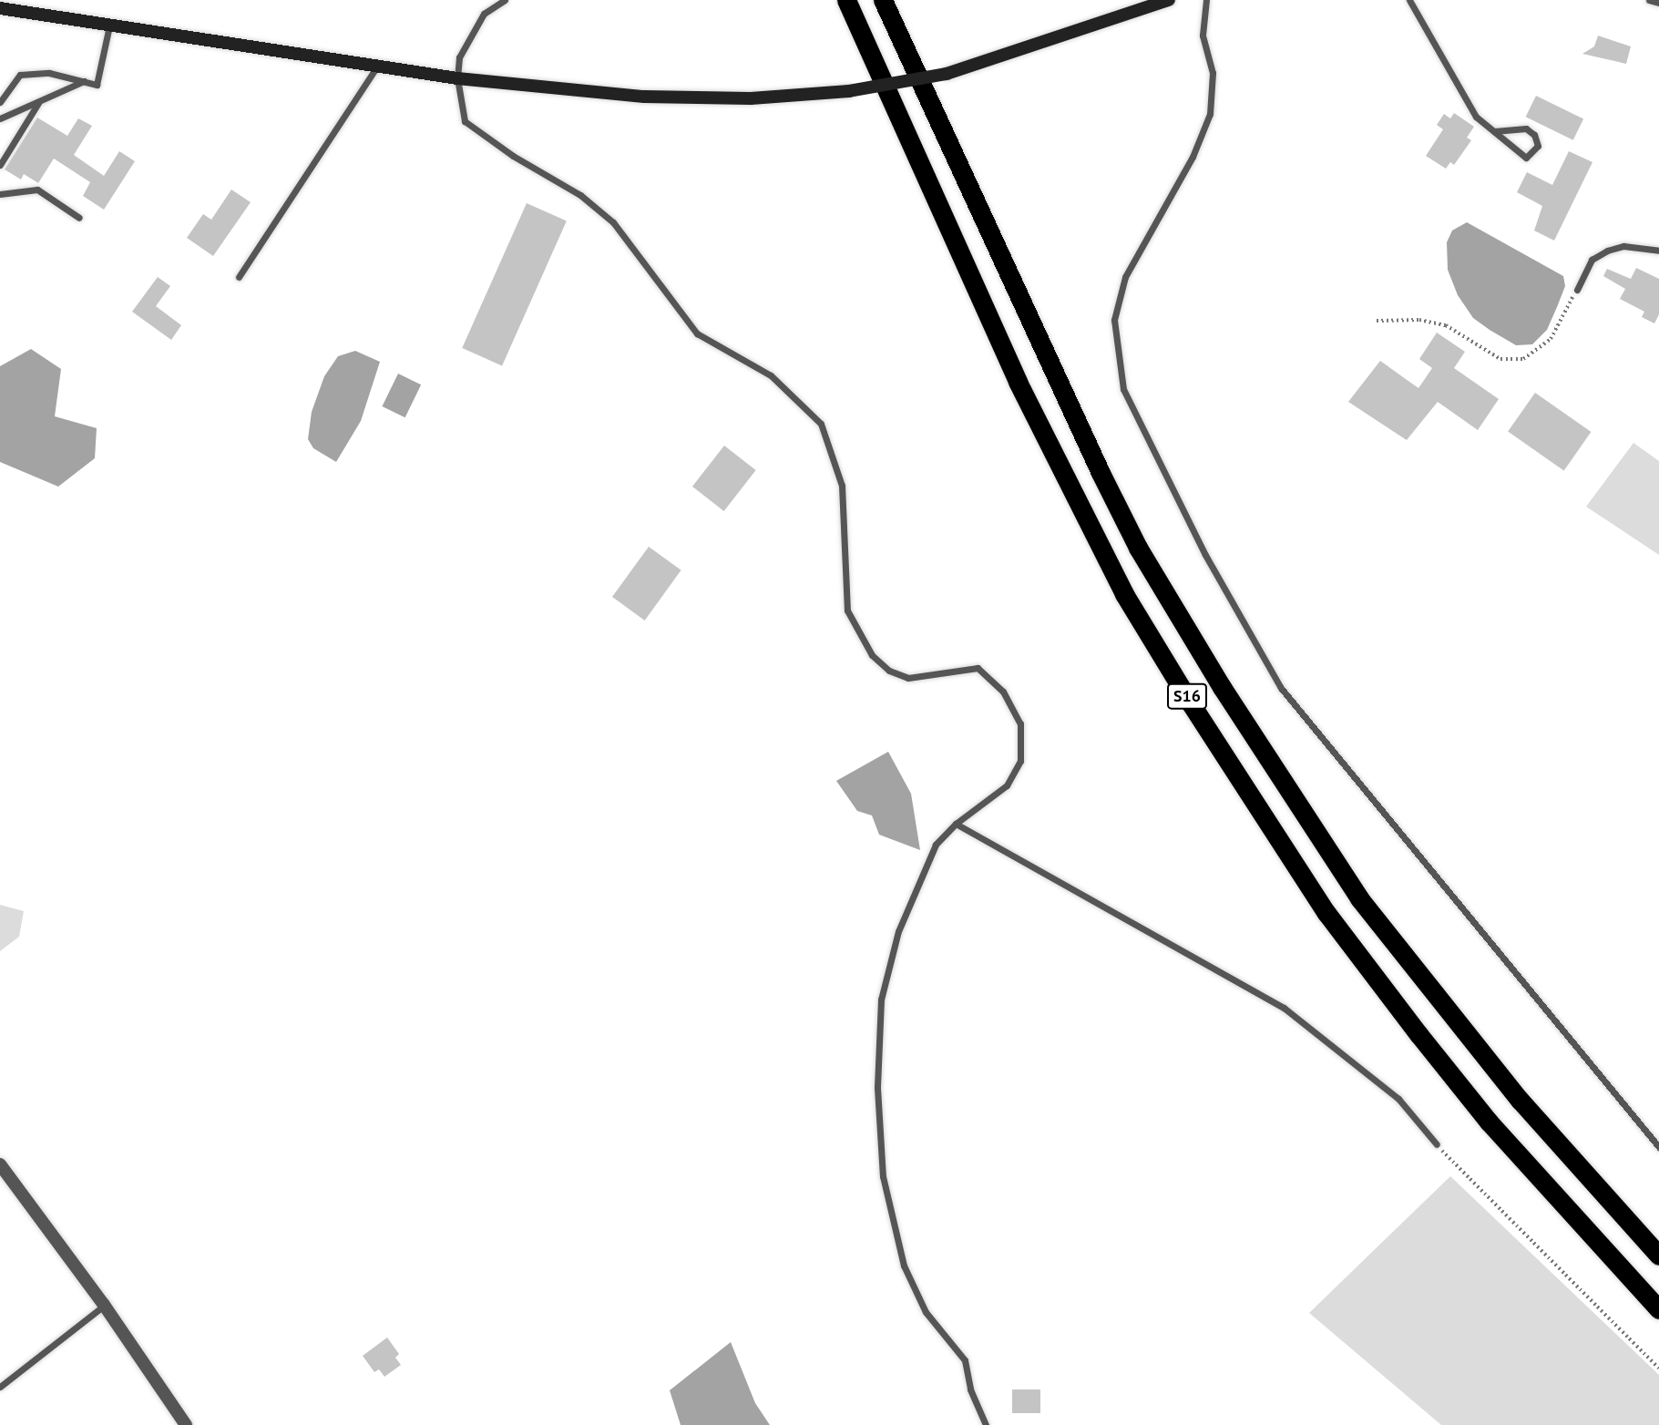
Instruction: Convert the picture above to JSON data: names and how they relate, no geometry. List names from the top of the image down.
{
  "streets": {
    "highway": ["S16"]
  }
}
